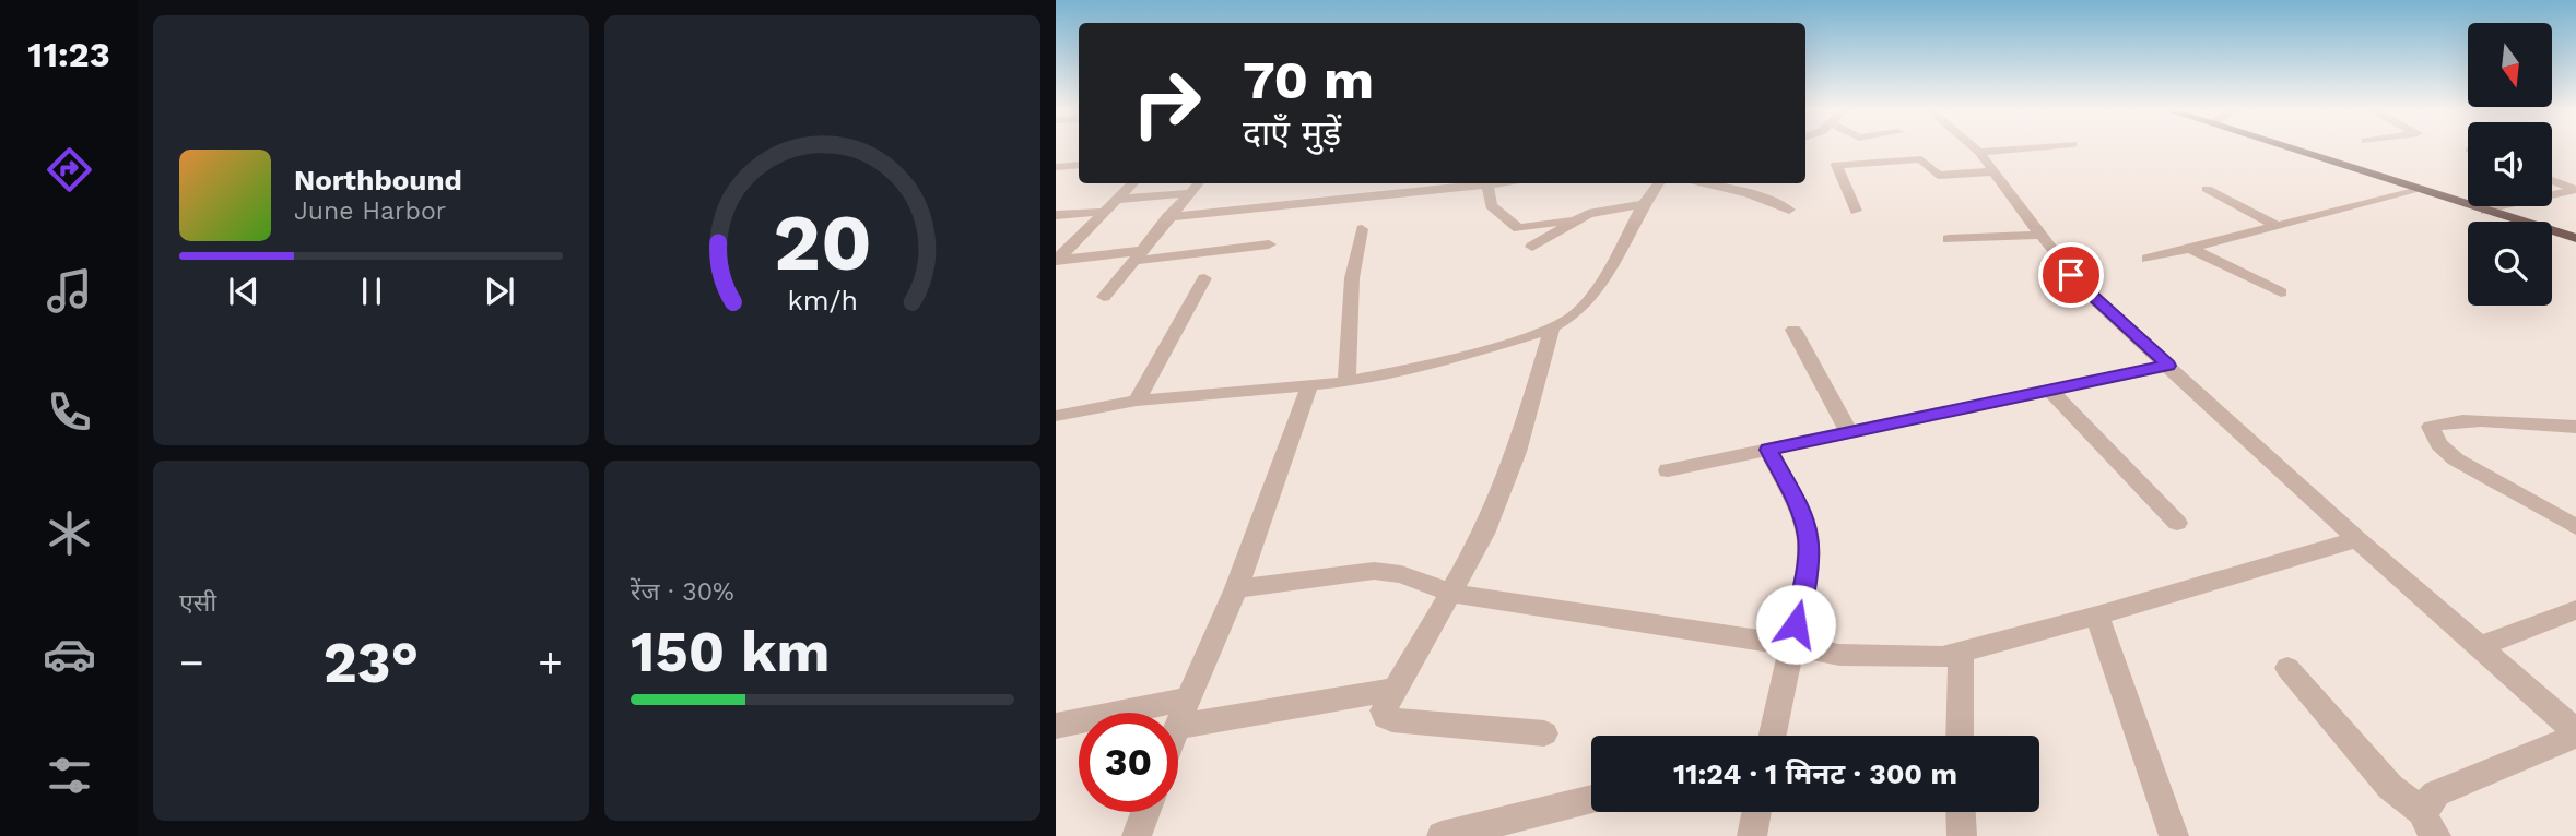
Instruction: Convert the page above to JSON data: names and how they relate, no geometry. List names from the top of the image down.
{
  "north": "bottom",
  "page": {
    "tabs": "11:23",
    "turn": ["70 m", "दाएँ मुड़ें"],
    "song": ["Northbound", "June Harbor"],
    "tile": [
      "एसी",
      ["रेंज · 30%", "150 km"]
    ],
    "heat": ["−", "23°", "+"],
    "limit": "30",
    "trip": "11:24 · 1 मिनट · 300 m",
    "gauge": ["20", "km/h"]
  }
}
